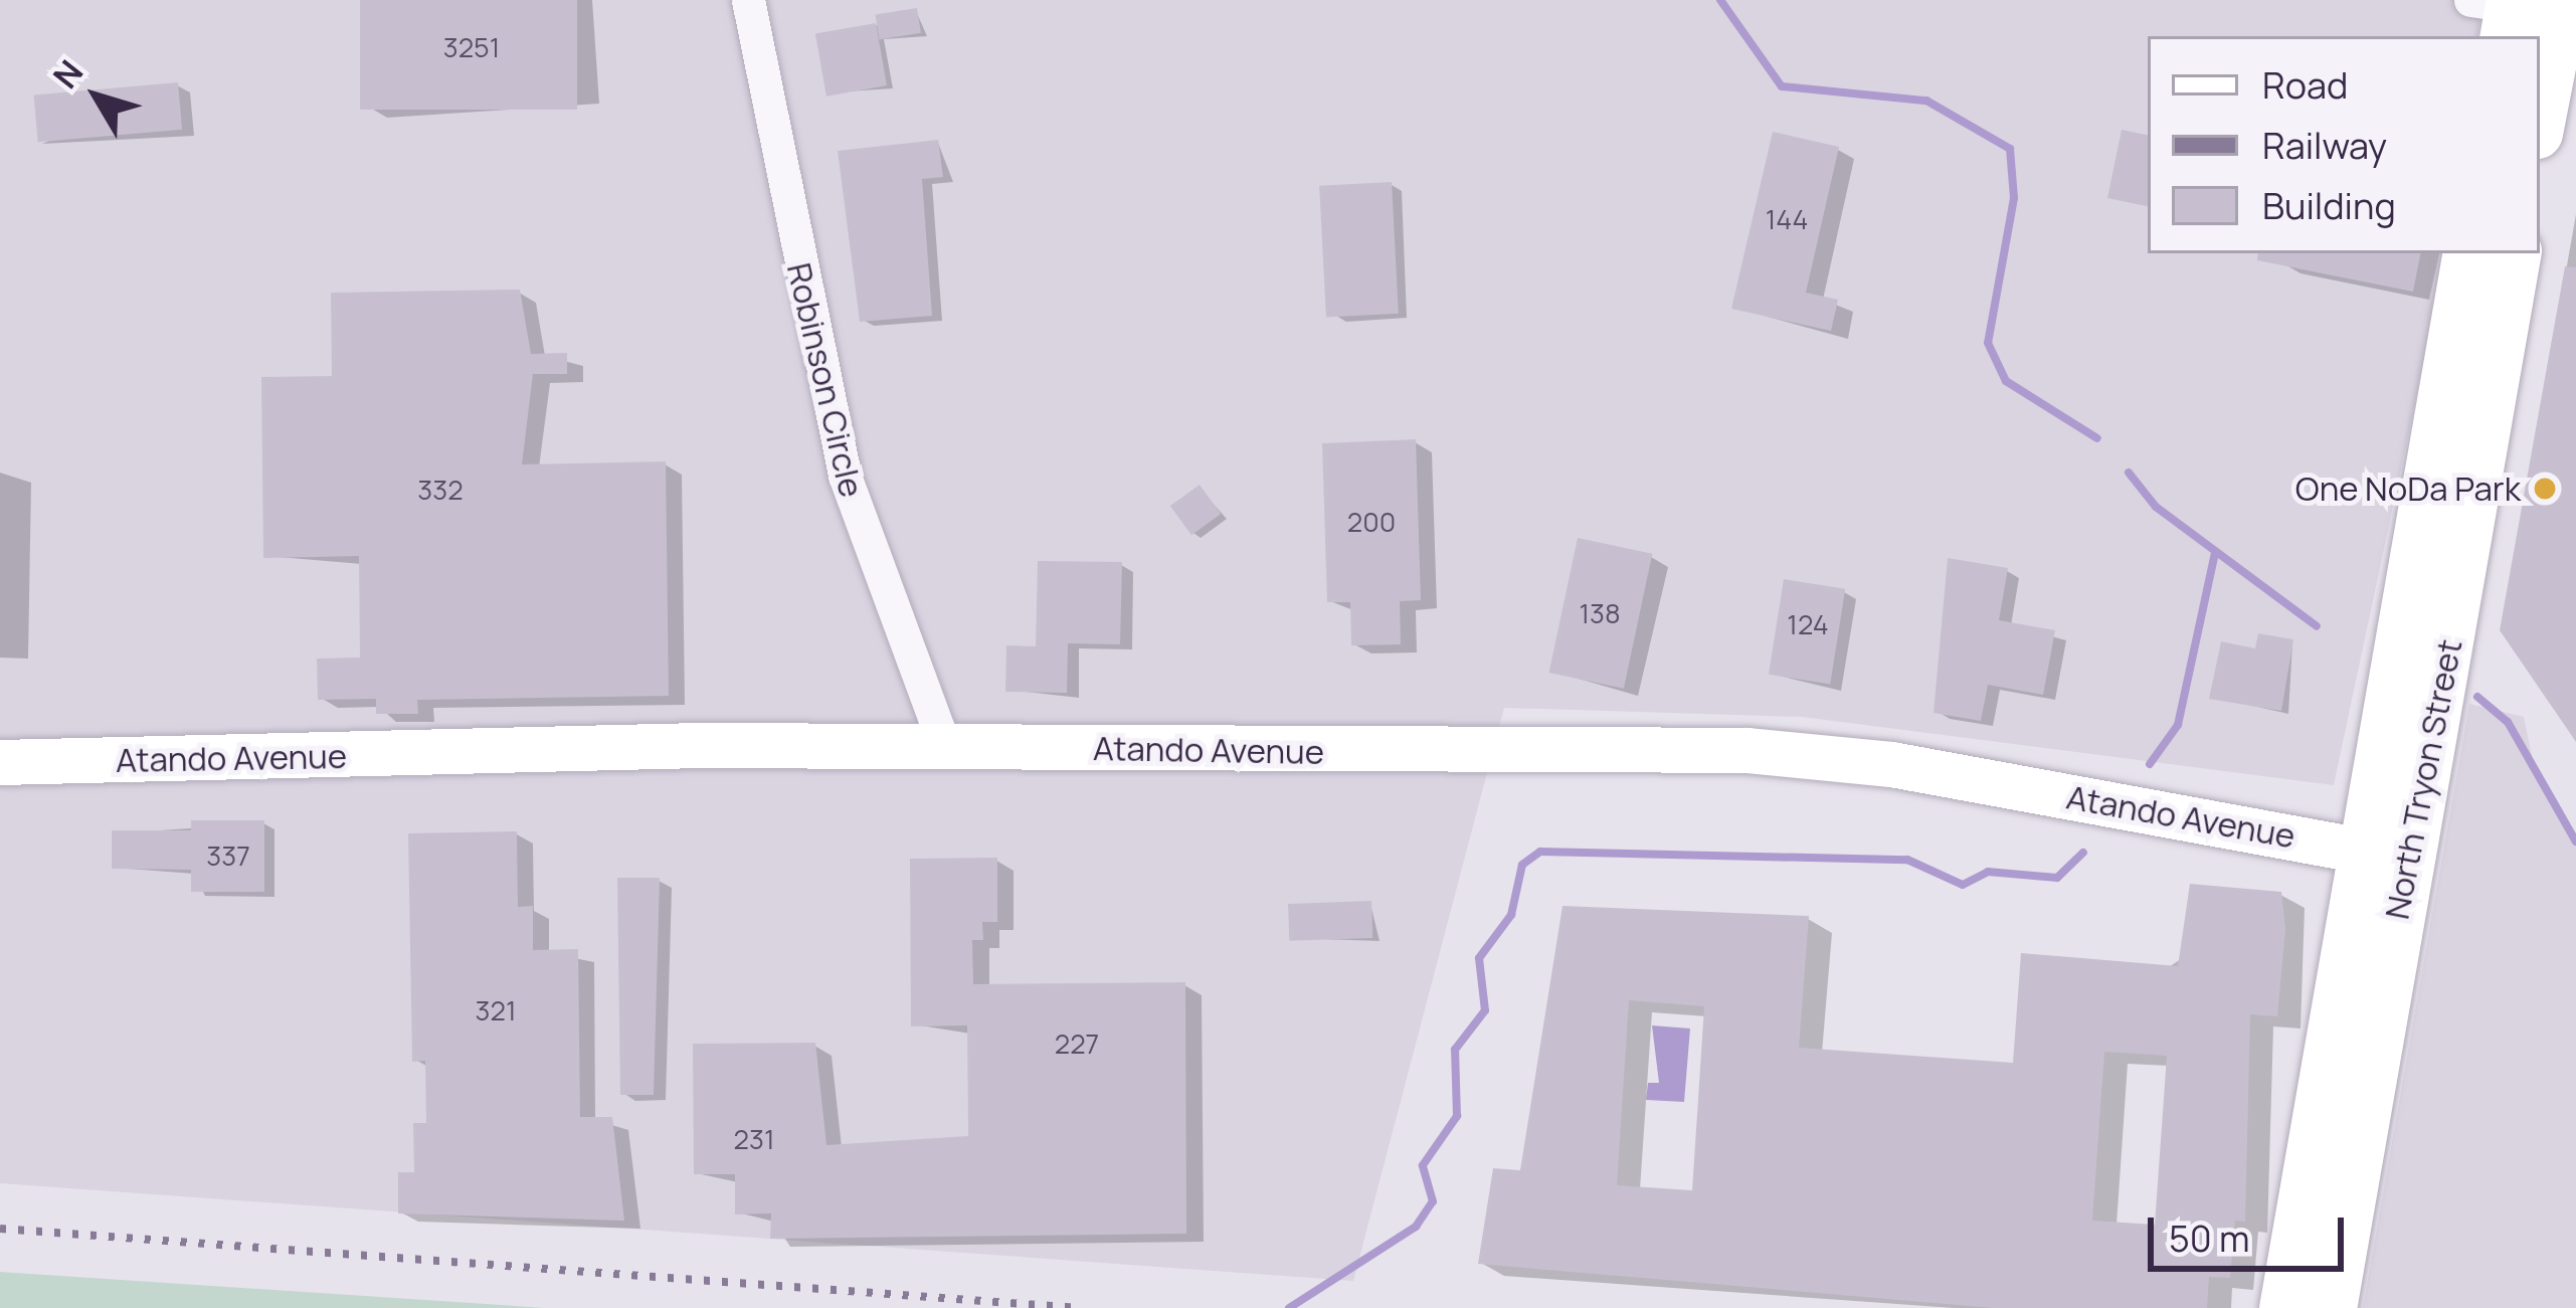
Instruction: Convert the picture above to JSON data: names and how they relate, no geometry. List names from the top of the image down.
{
  "streets": {
    "main road": ["Atando Avenue", "North Tryon Street"],
    "street": ["Robinson Circle"]
  },
  "crossings": [
    ["Robinson Circle", "Atando Avenue"],
    ["Atando Avenue", "North Tryon Street"]
  ],
  "places": ["One NoDa Park"],
  "house_numbers": [
    "3251",
    "144",
    "332",
    "200",
    "138",
    "124",
    "337",
    "321",
    "227",
    "231"
  ],
  "legend": ["Road", "Railway", "Building"],
  "scale_bar": "50 m",
  "north": "top left"
}
